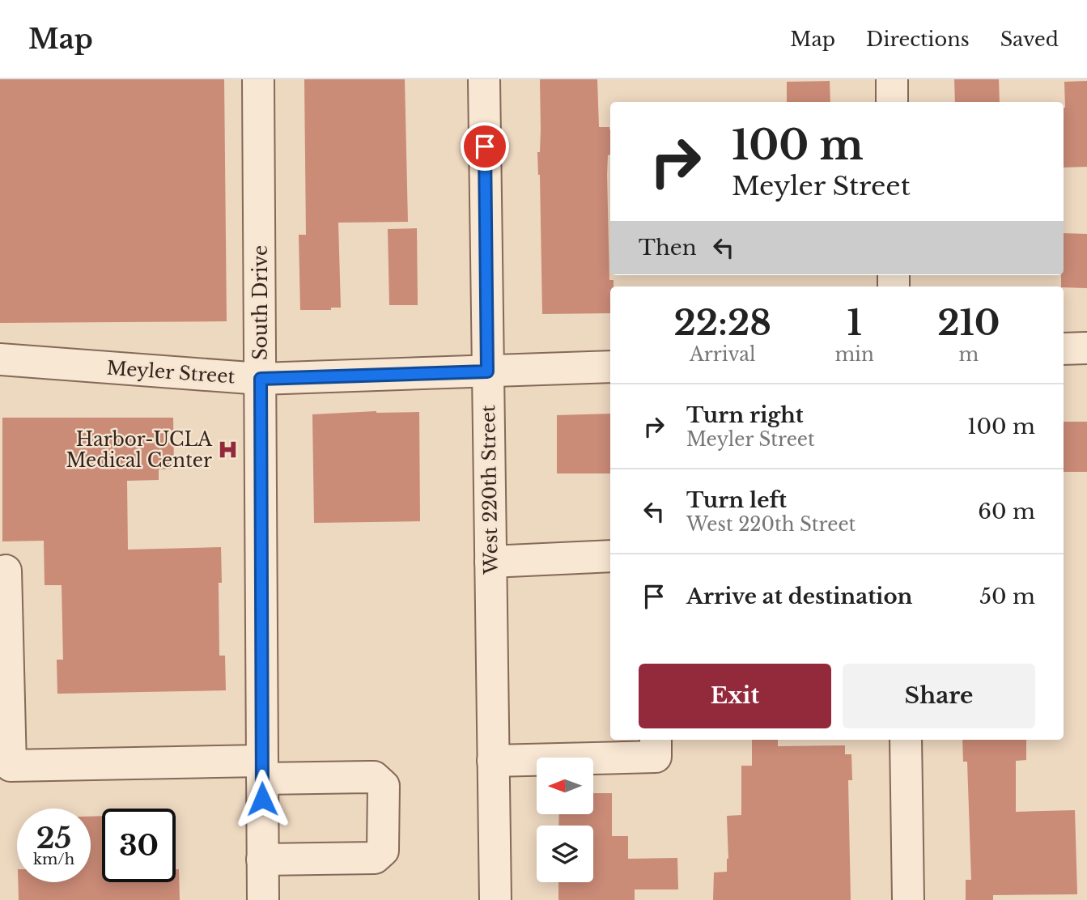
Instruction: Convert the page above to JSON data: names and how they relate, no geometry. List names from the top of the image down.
{
  "streets": {
    "street": ["South Drive", "Meyler Street", "West 220th Street"]
  },
  "crossings": [
    ["South Drive", "Meyler Street"],
    ["Meyler Street", "West 220th Street"]
  ],
  "places": {
    "hospital": ["Harbor-UCLA Medical Center"]
  },
  "north": "left",
  "page": {
    "header": "Map",
    "nav": ["Map", "Directions", "Saved"],
    "turn": ["100 m", "Meyler Street"],
    "then": "Then",
    "eta": [
      "22:28",
      "Arrival",
      "1",
      "min",
      "210",
      "m"
    ],
    "list": [
      {
        "name": "Turn right",
        "note": "Meyler Street",
        "value": "100 m"
      },
      {
        "name": "Turn left",
        "note": "West 220th Street",
        "value": "60 m"
      },
      {
        "name": "Arrive at destination",
        "value": "50 m"
      }
    ],
    "buttons": ["Exit", "Share"],
    "speed": "25 km/h",
    "limit": "30"
  }
}
